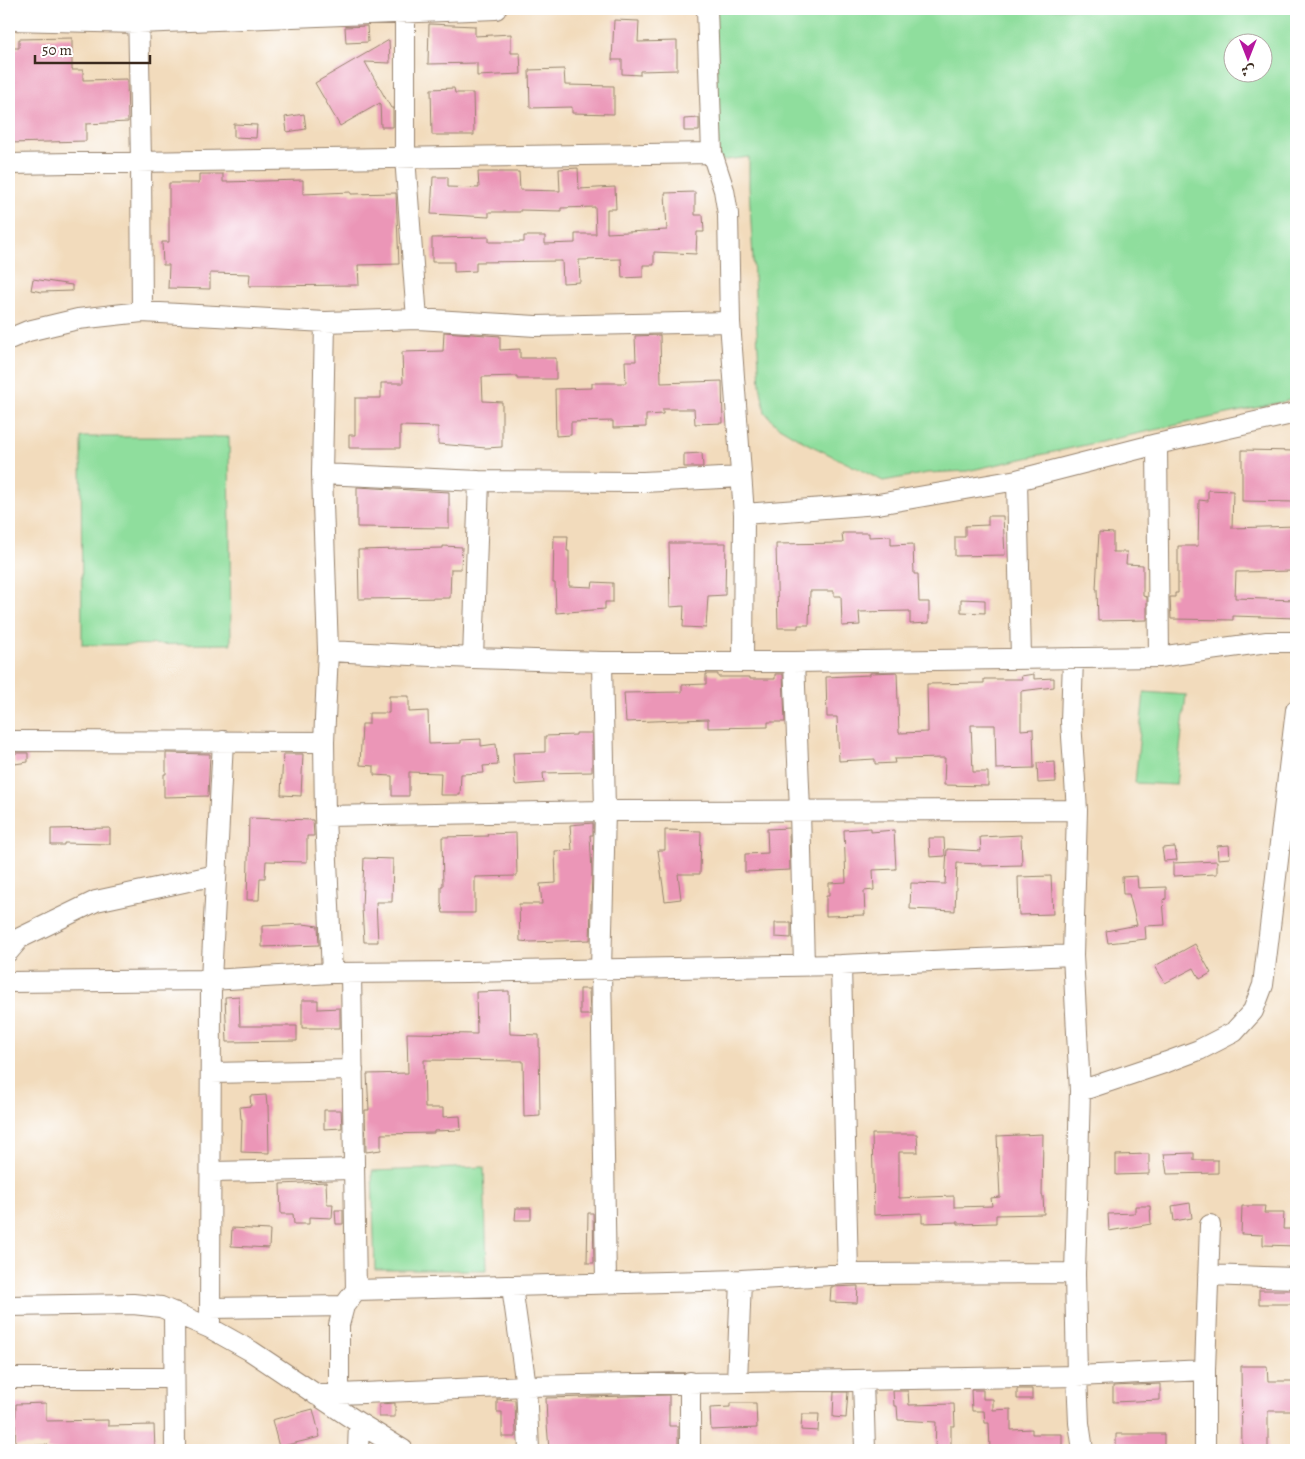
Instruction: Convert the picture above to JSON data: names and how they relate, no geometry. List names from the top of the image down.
{
  "scale_bar": "50 m",
  "north": "bottom"
}
